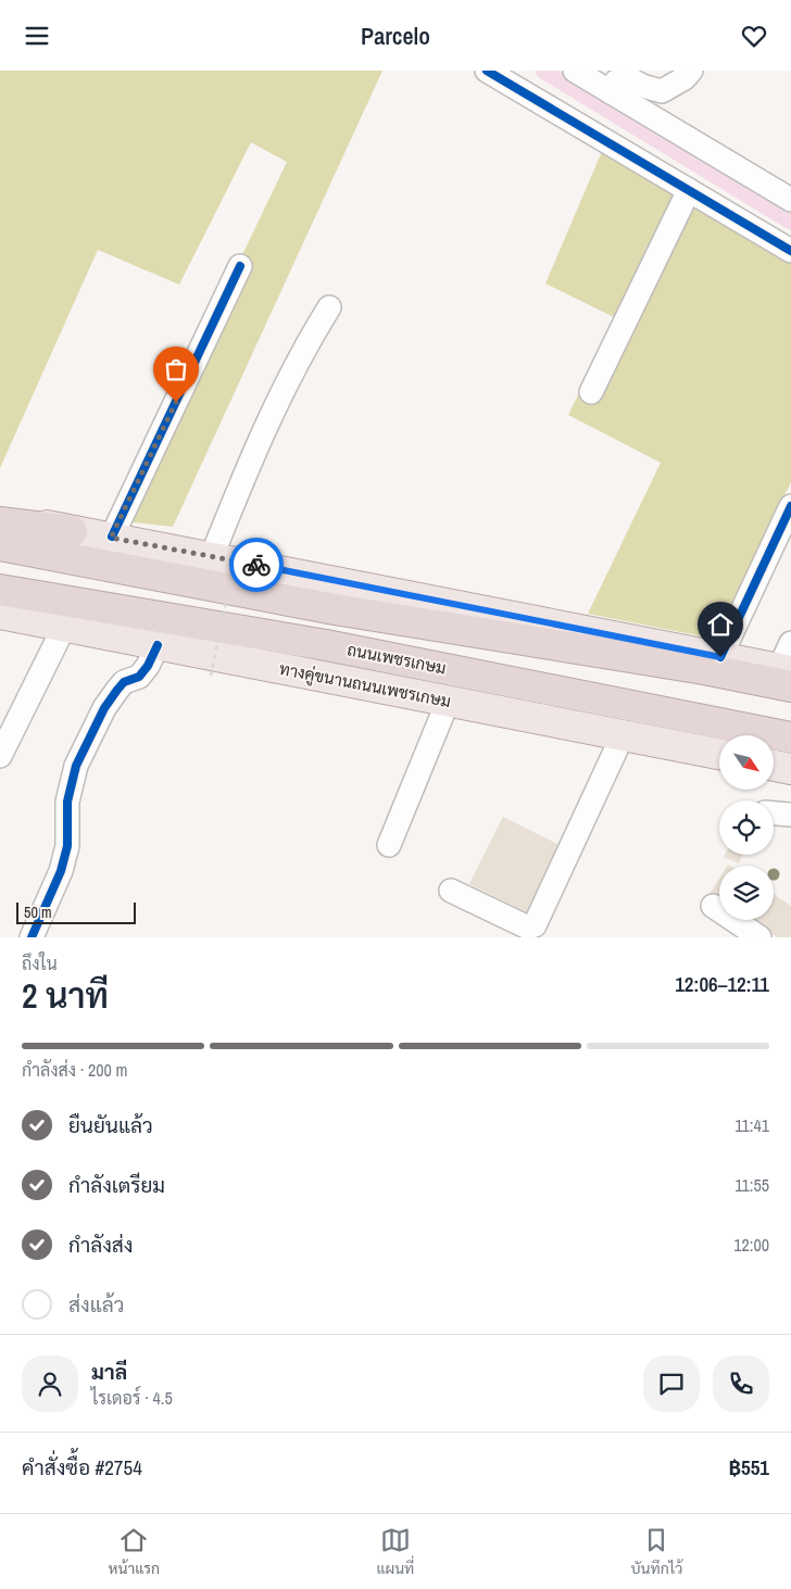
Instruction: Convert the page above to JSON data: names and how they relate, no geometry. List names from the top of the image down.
{
  "streets": {
    "highway": ["ถนนเพชรเกษม"],
    "main road": ["ทางคู่ขนานถนนเพชรเกษม"]
  },
  "scale_bar": "50 m",
  "north": "bottom right",
  "page": {
    "header": "Parcelo",
    "scale": "50 m",
    "heading": ["2 นาที", "ถึงใน", "12:06–12:11"],
    "panel": [
      "มาลี",
      "ไรเดอร์ · 4.5",
      "คำสั่งซื้อ #2754",
      "฿551"
    ],
    "bar": "กำลังส่ง · 200 m",
    "list": [
      ["ยืนยันแล้ว", "11:41"],
      ["กำลังเตรียม", "11:55"],
      ["กำลังส่ง", "12:00"],
      "ส่งแล้ว"
    ],
    "tabs": ["หน้าแรก", "แผนที่", "บันทึกไว้"]
  }
}
